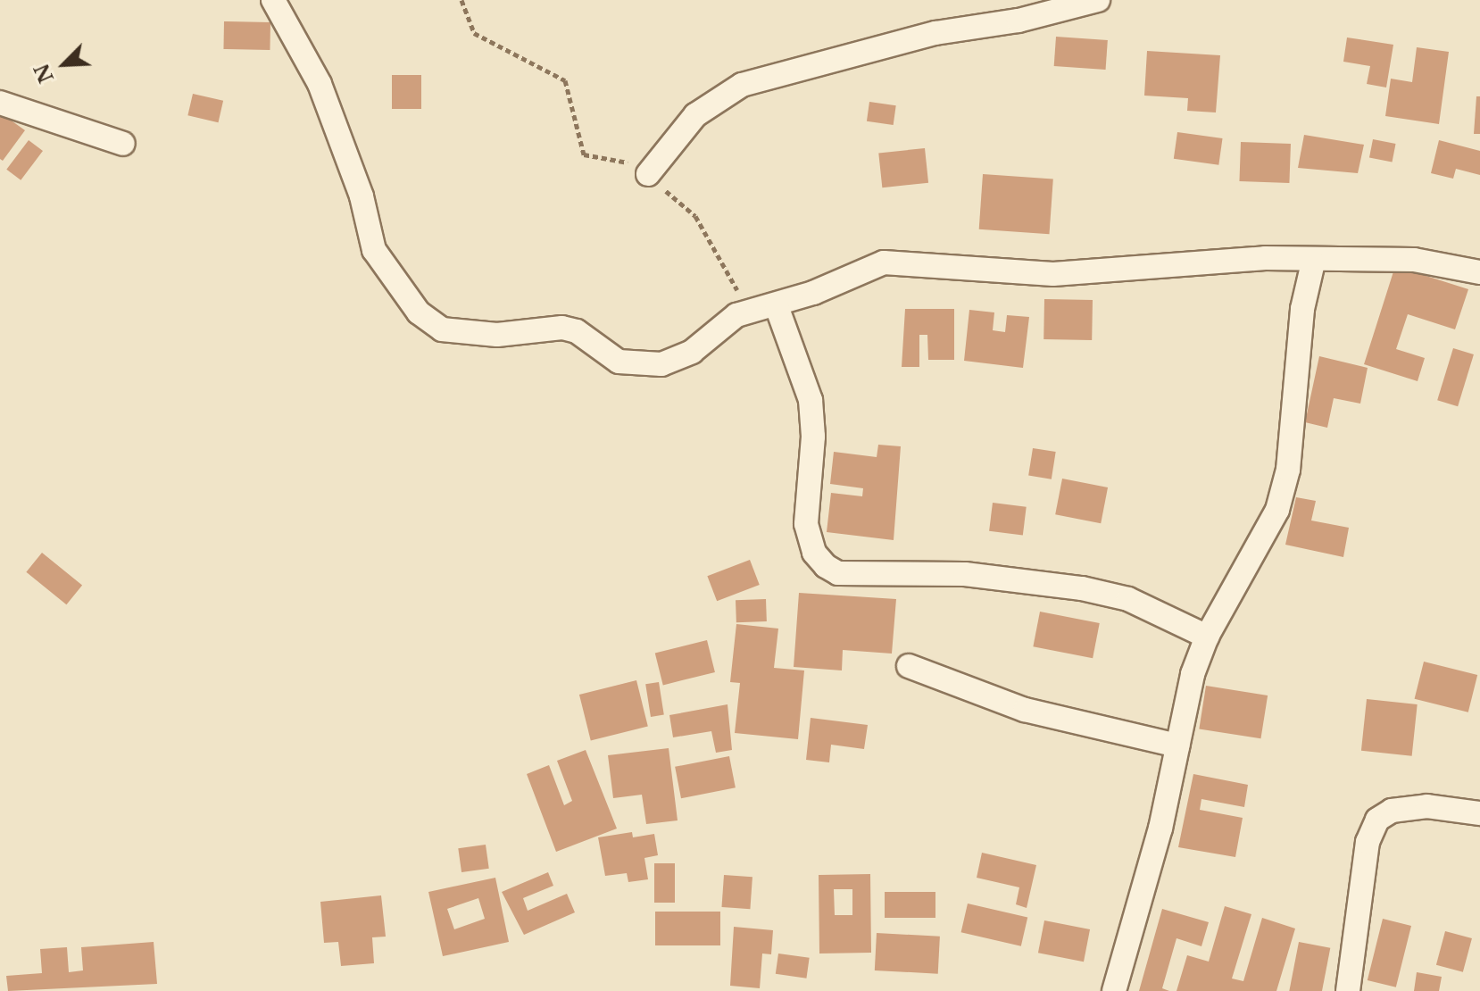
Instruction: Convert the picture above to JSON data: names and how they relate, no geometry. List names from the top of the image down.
{
  "north": "bottom left"
}
